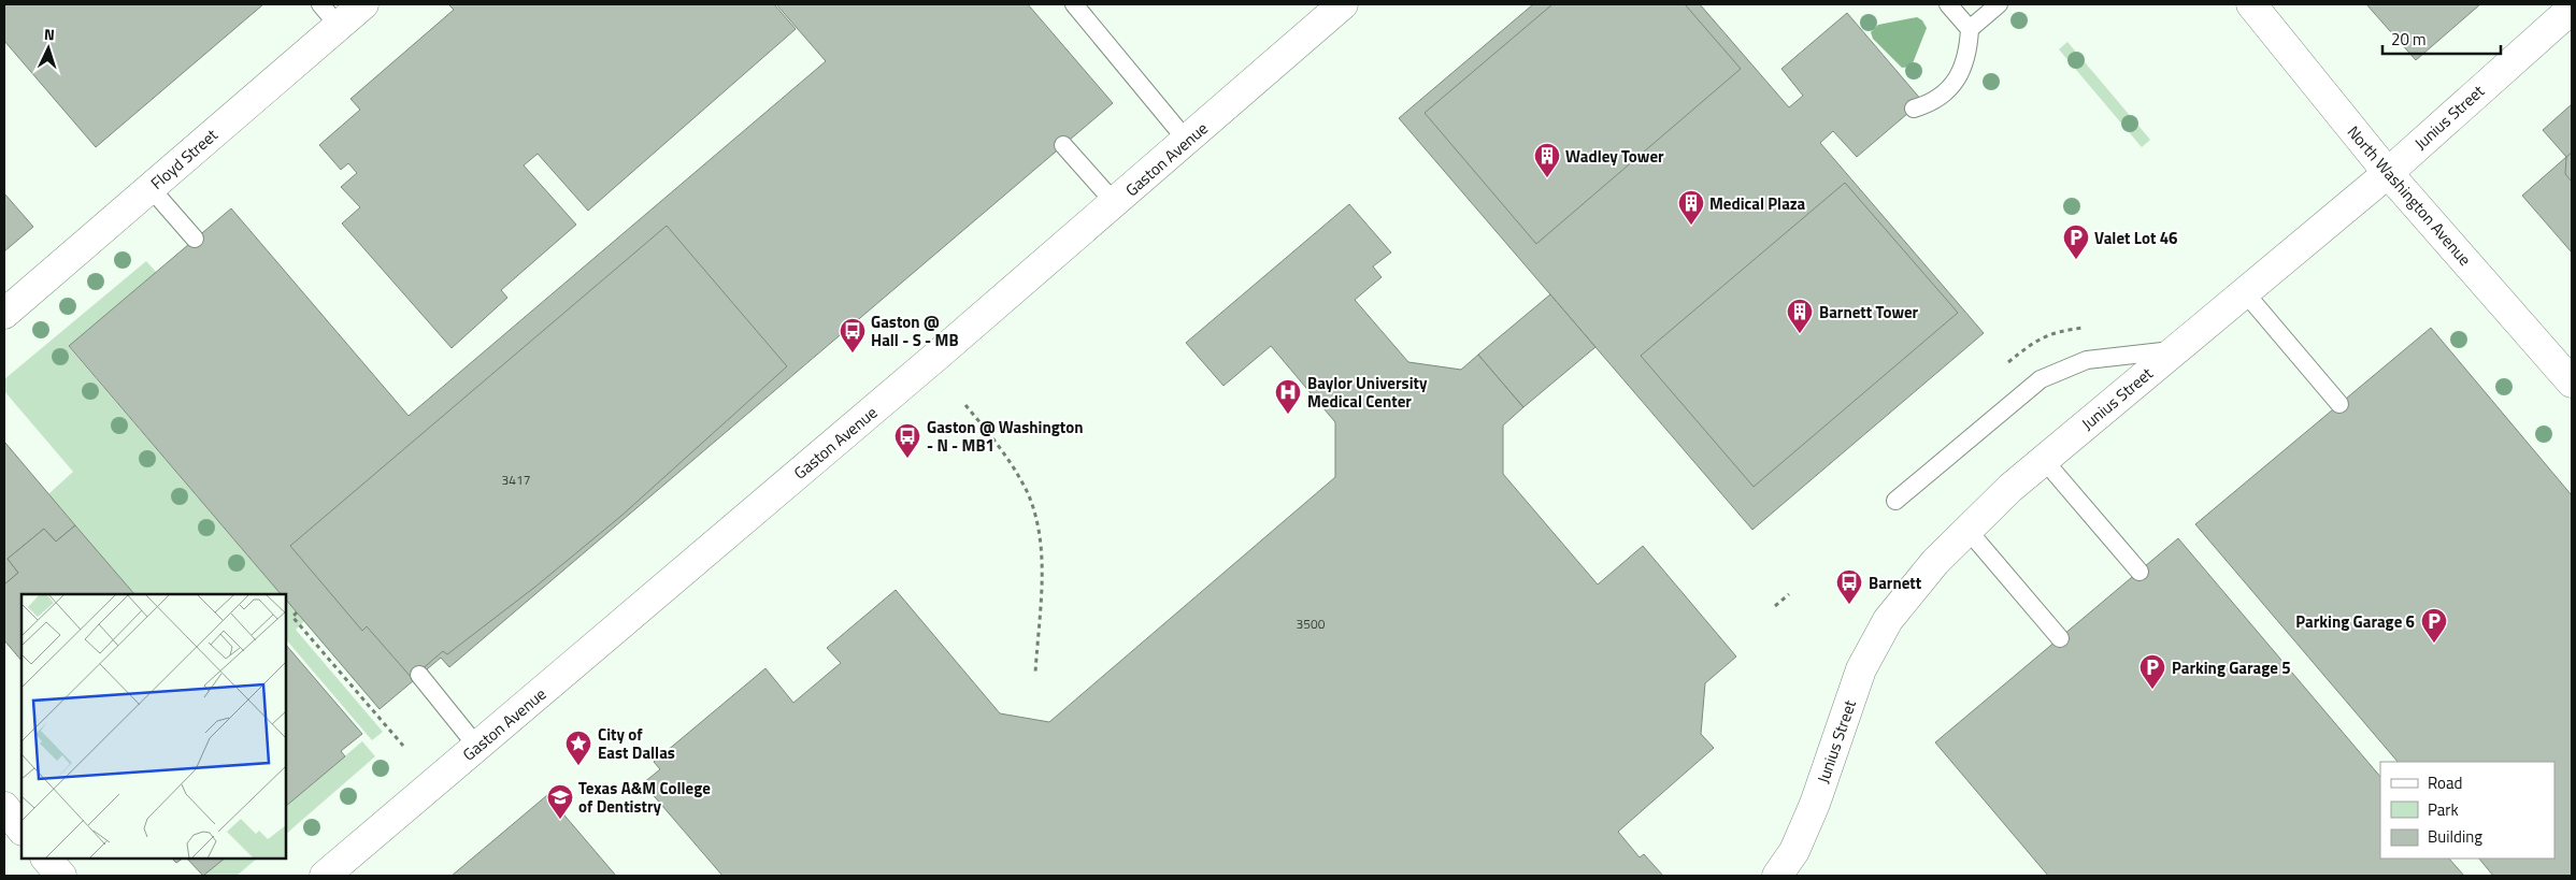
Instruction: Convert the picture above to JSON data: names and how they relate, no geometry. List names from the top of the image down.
{
  "streets": {
    "street": [
      "Junius Street",
      "Floyd Street",
      "Gaston Avenue",
      "North Washington Avenue"
    ]
  },
  "crossings": [
    ["Junius Street", "North Washington Avenue"]
  ],
  "places": {
    "building": ["Wadley Tower", "Medical Plaza", "Barnett Tower"],
    "parking": ["Valet Lot 46", "Parking Garage 6", "Parking Garage 5"],
    "bus stop": ["Gaston @ Hall - S - MB", "Gaston @ Washington - N - MB1", "Barnett"],
    "hospital": ["Baylor University Medical Center"],
    "place": ["City of East Dallas"],
    "school or university": ["Texas A&M College of Dentistry"]
  },
  "house_numbers": ["3417", "3500"],
  "legend": ["Road", "Park", "Building"],
  "scale_bar": "20 m",
  "north": "top"
}
